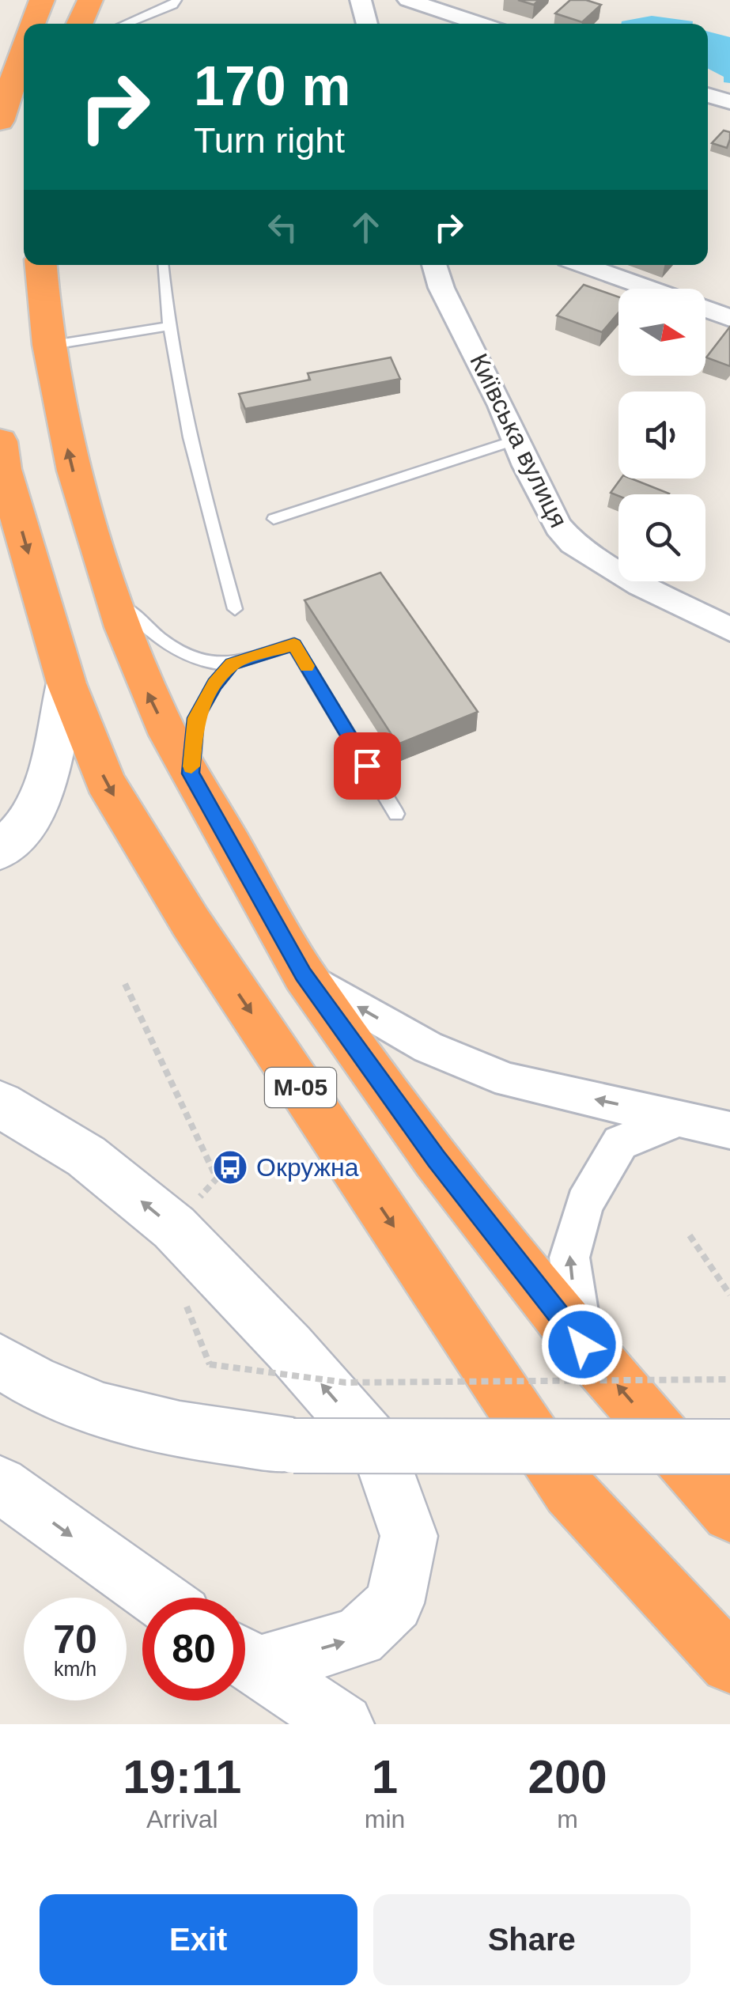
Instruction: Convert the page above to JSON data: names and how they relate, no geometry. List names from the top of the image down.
{
  "streets": {
    "highway": ["М-05"],
    "street": ["Київська вулиця"]
  },
  "places": {
    "bus stop": ["Окружна"]
  },
  "north": "right",
  "page": {
    "turn": ["170 m", "Turn right"],
    "speed": "70 km/h",
    "limit": "80",
    "eta": [
      "19:11",
      "Arrival",
      "1",
      "min",
      "200",
      "m"
    ],
    "buttons": ["Exit", "Share"]
  }
}
